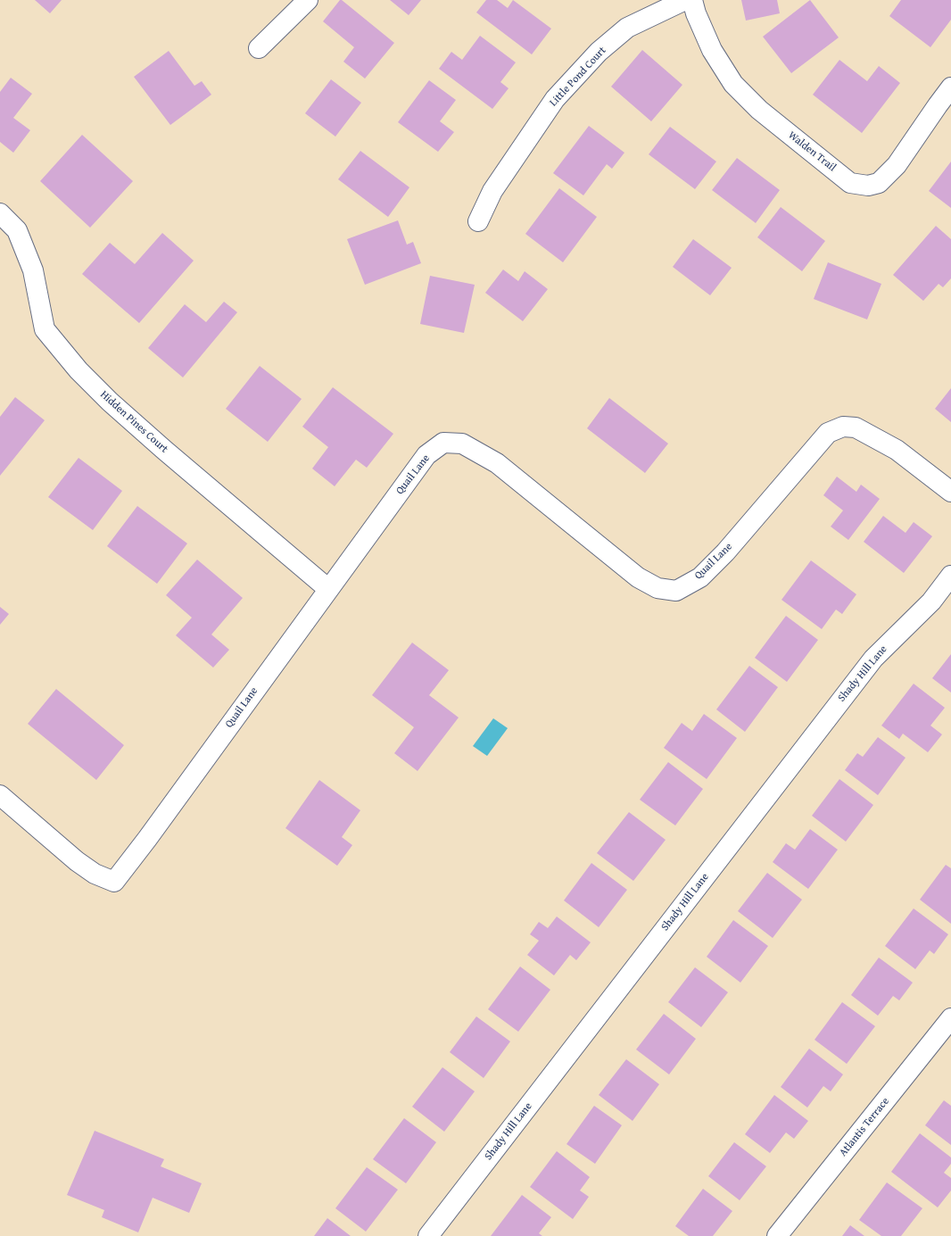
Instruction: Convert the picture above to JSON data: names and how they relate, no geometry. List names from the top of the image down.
{
  "streets": {
    "street": [
      "Little Pond Court",
      "Walden Trail",
      "Hidden Pines Court",
      "Quail Lane",
      "Shady Hill Lane",
      "Atlantis Terrace"
    ]
  },
  "crossings": [
    ["Hidden Pines Court", "Quail Lane"]
  ]
}
